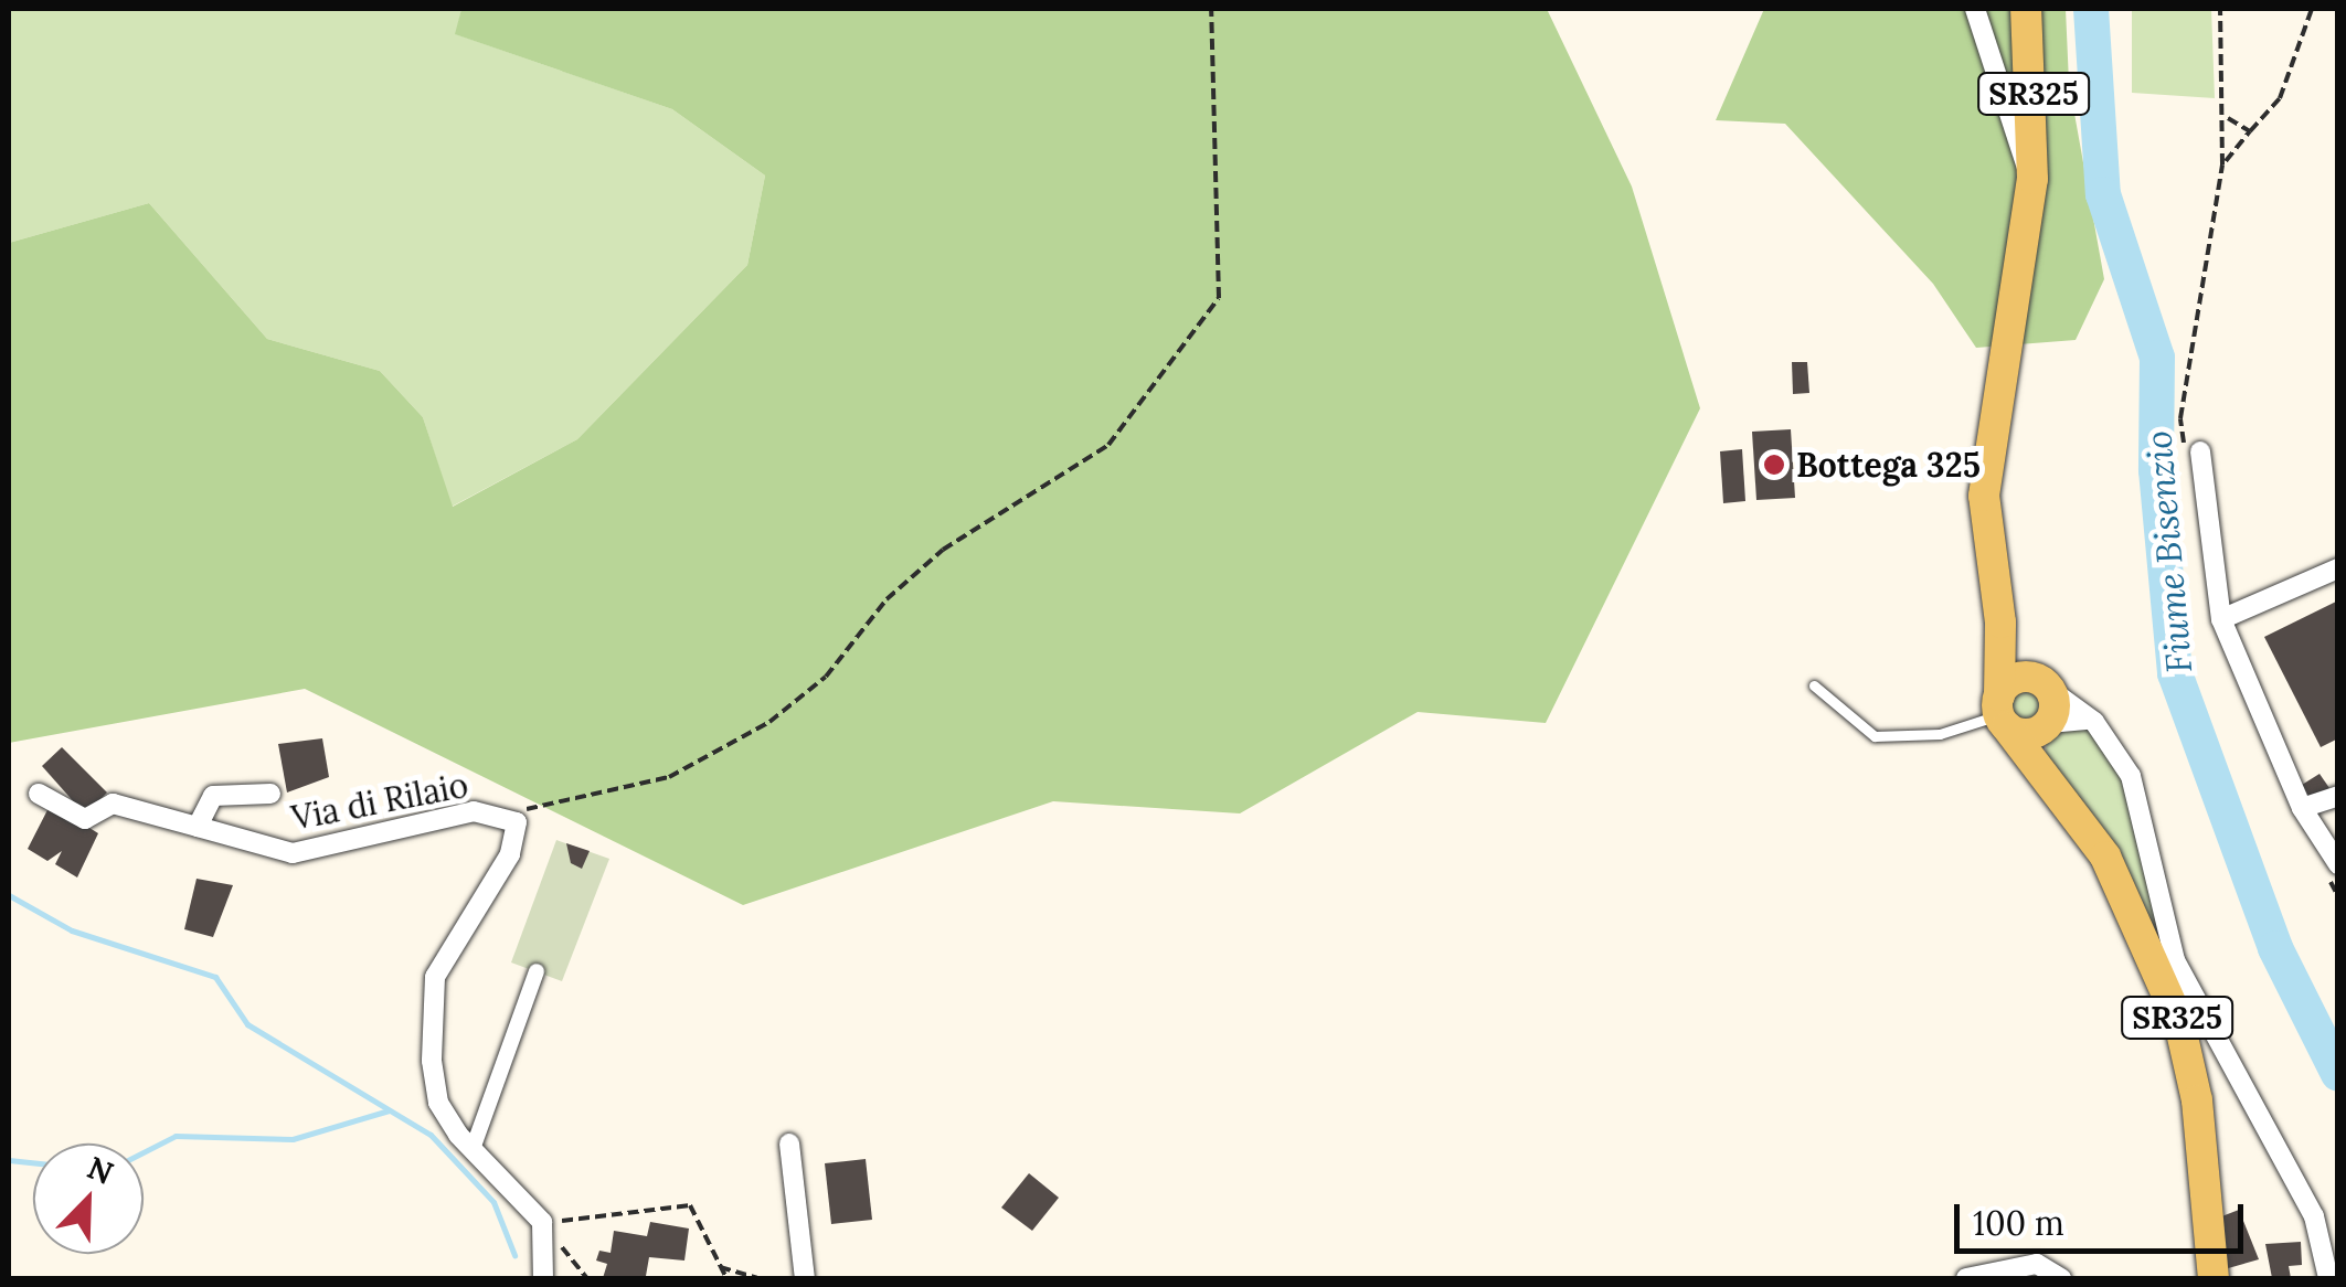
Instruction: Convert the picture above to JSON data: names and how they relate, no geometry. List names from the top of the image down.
{
  "streets": {
    "main road": ["SR325"],
    "street": ["Via di Rilaio"]
  },
  "water": ["Fiume Bisenzio"],
  "places": ["Bottega 325"],
  "scale_bar": "100 m",
  "north": "top right"
}
